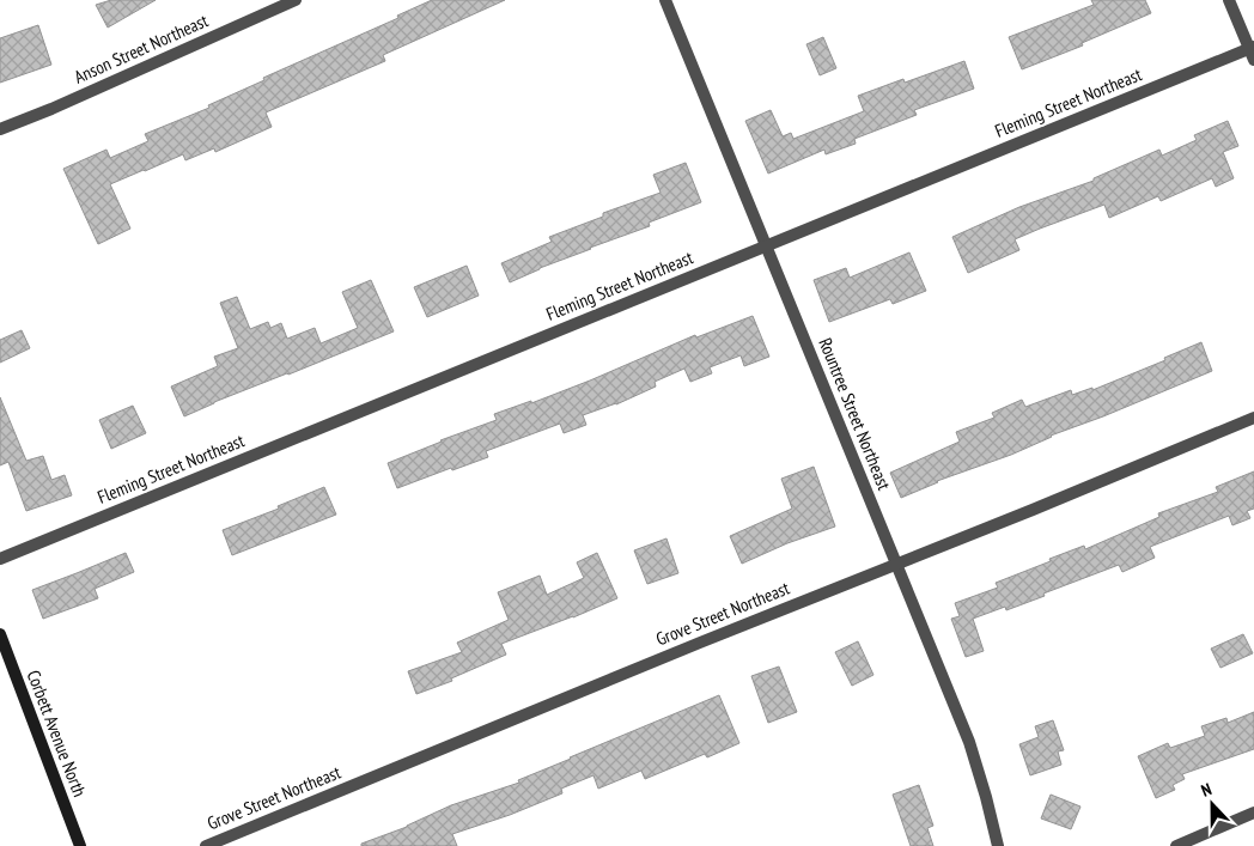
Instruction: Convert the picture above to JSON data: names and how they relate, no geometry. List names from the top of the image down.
{
  "streets": {
    "street": [
      "Anson Street Northeast",
      "Fleming Street Northeast",
      "Rountree Street Northeast",
      "Grove Street Northeast",
      "Corbett Avenue North"
    ]
  },
  "crossings": [
    ["Fleming Street Northeast", "Rountree Street Northeast"],
    ["Rountree Street Northeast", "Grove Street Northeast"]
  ],
  "north": "top"
}
